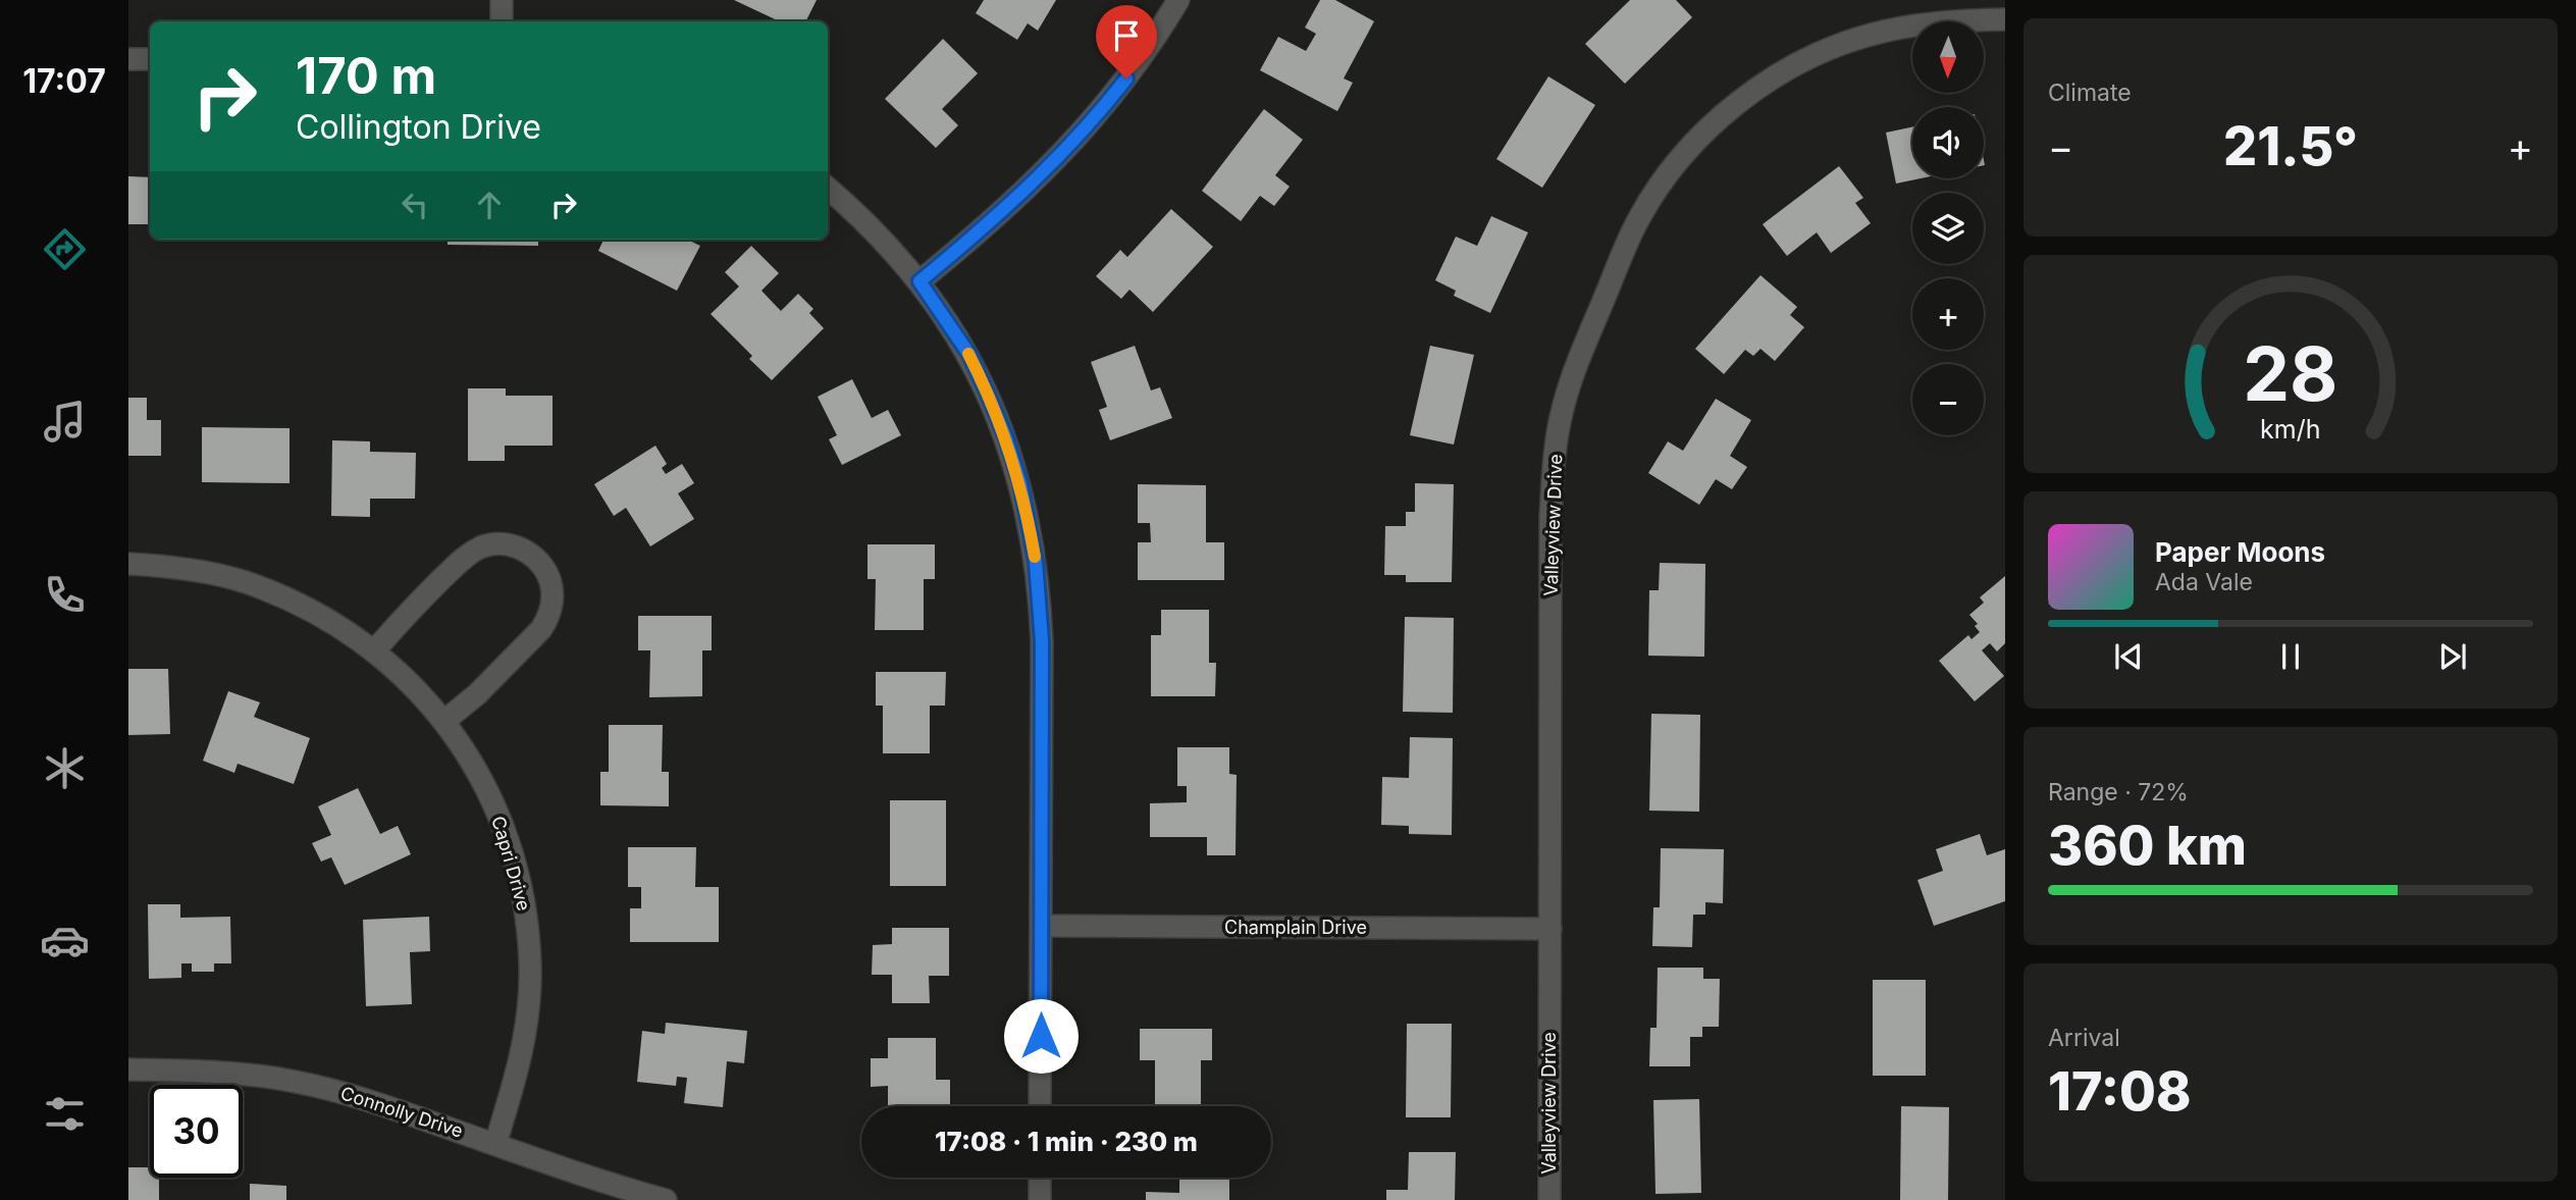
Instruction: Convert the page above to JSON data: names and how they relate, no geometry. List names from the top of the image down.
{
  "streets": {
    "street": [
      "Valleyview Drive",
      "Capri Drive",
      "Champlain Drive",
      "Connolly Drive"
    ]
  },
  "crossings": [
    ["Valleyview Drive", "Champlain Drive"],
    ["Capri Drive", "Connolly Drive"]
  ],
  "north": "bottom",
  "page": {
    "tabs": "17:07",
    "tile": [
      "Climate",
      ["Range · 72%", "360 km"],
      ["Arrival", "17:08"]
    ],
    "map_buttons": ["+", "−"],
    "turn": ["170 m", "Collington Drive"],
    "heat": ["−", "21.5°", "+"],
    "song": ["Paper Moons", "Ada Vale"],
    "limit": "30",
    "trip": "17:08 · 1 min · 230 m",
    "gauge": ["28", "km/h"]
  }
}
